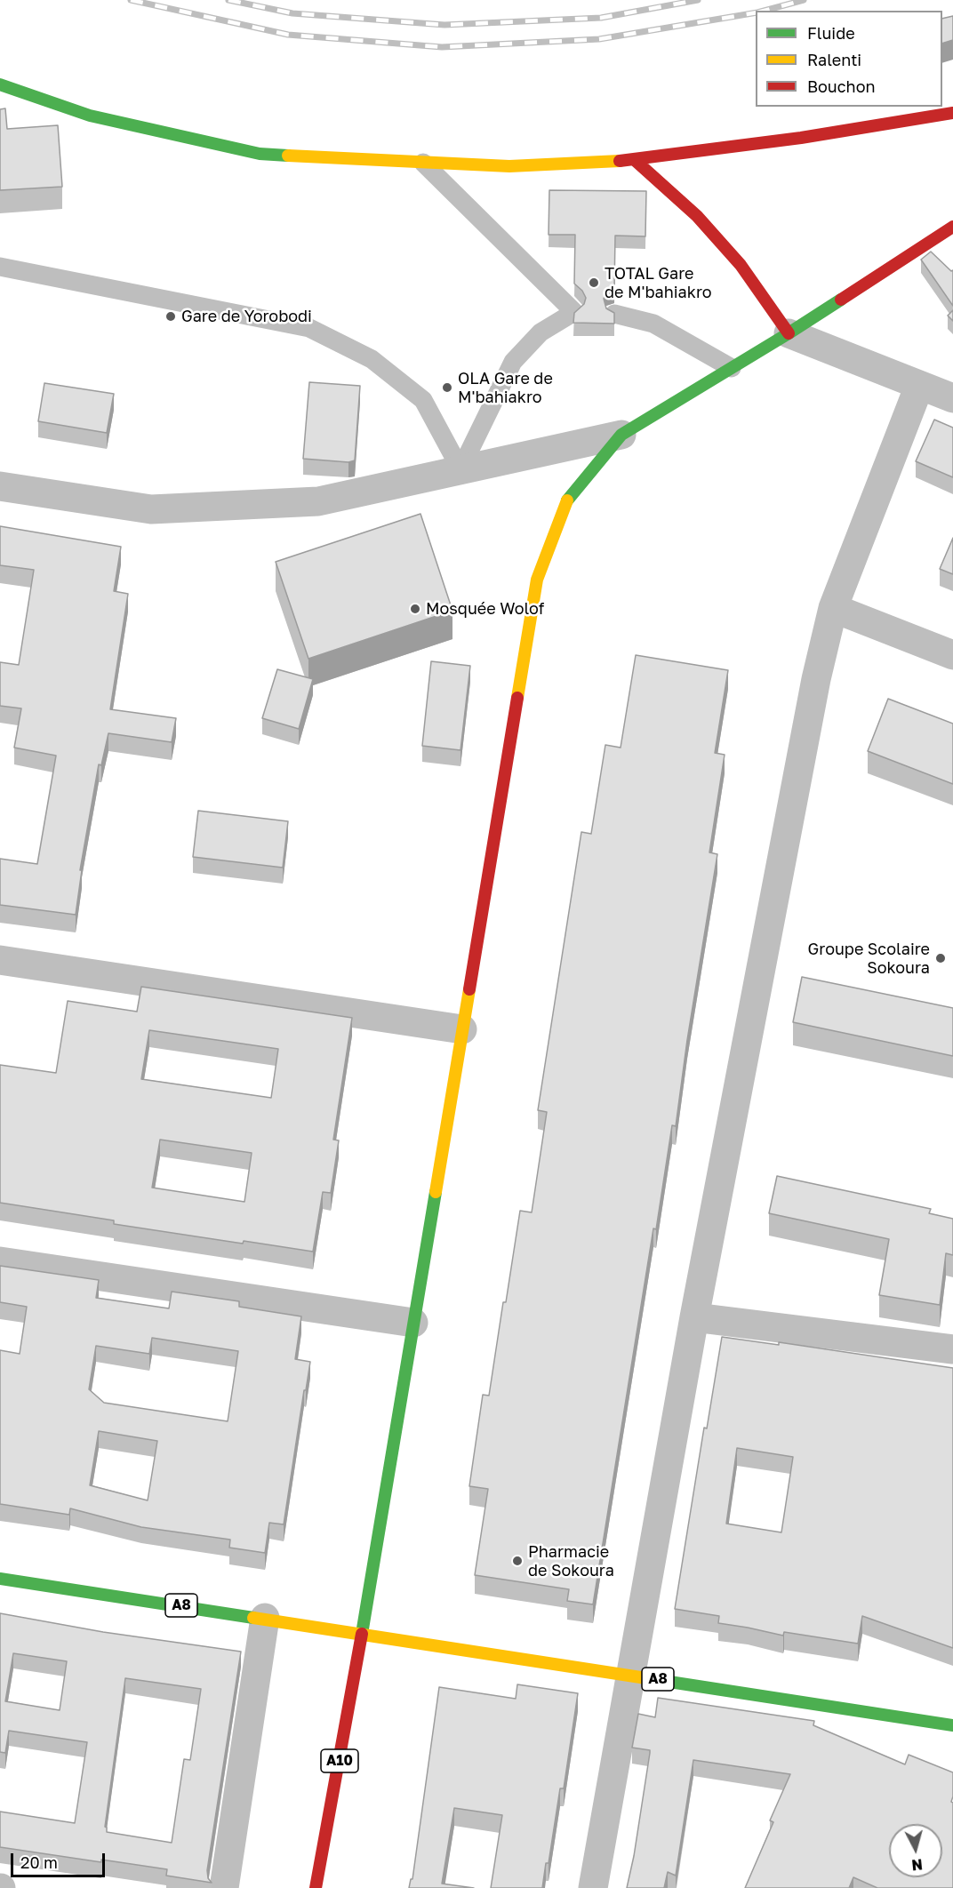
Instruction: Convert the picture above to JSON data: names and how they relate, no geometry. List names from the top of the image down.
{
  "streets": {
    "street": ["A8", "A10"]
  },
  "crossings": [
    ["A8", "A10"]
  ],
  "places": [
    "TOTAL Gare de M'bahiakro",
    "Gare de Yorobodi",
    "OLA Gare de M'bahiakro",
    "Mosquée Wolof",
    "Groupe Scolaire Sokoura",
    "Pharmacie de Sokoura"
  ],
  "legend": ["Fluide", "Ralenti", "Bouchon"],
  "scale_bar": "20 m",
  "north": "bottom"
}
